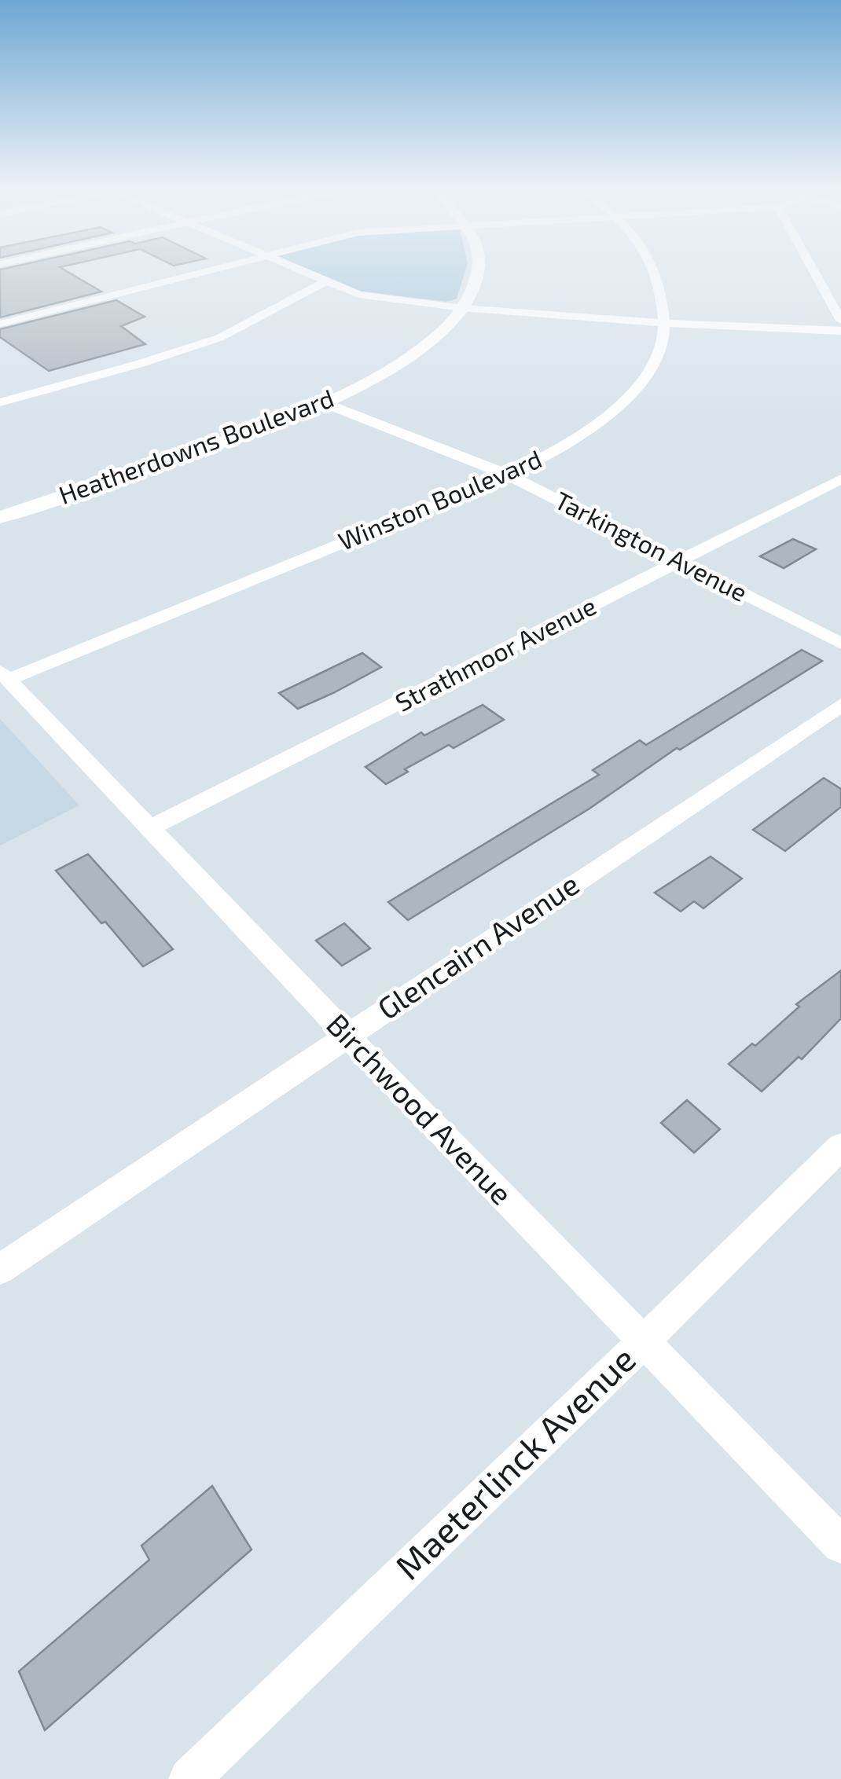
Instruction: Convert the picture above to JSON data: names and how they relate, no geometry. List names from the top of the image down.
{
  "streets": {
    "street": [
      "Heatherdowns Boulevard",
      "Winston Boulevard",
      "Tarkington Avenue",
      "Strathmoor Avenue",
      "Glencairn Avenue",
      "Birchwood Avenue",
      "Maeterlinck Avenue"
    ]
  },
  "crossings": [
    ["Heatherdowns Boulevard", "Tarkington Avenue"],
    ["Winston Boulevard", "Tarkington Avenue"],
    ["Winston Boulevard", "Birchwood Avenue"],
    ["Tarkington Avenue", "Strathmoor Avenue"],
    ["Strathmoor Avenue", "Birchwood Avenue"],
    ["Glencairn Avenue", "Birchwood Avenue"],
    ["Birchwood Avenue", "Maeterlinck Avenue"]
  ]
}
